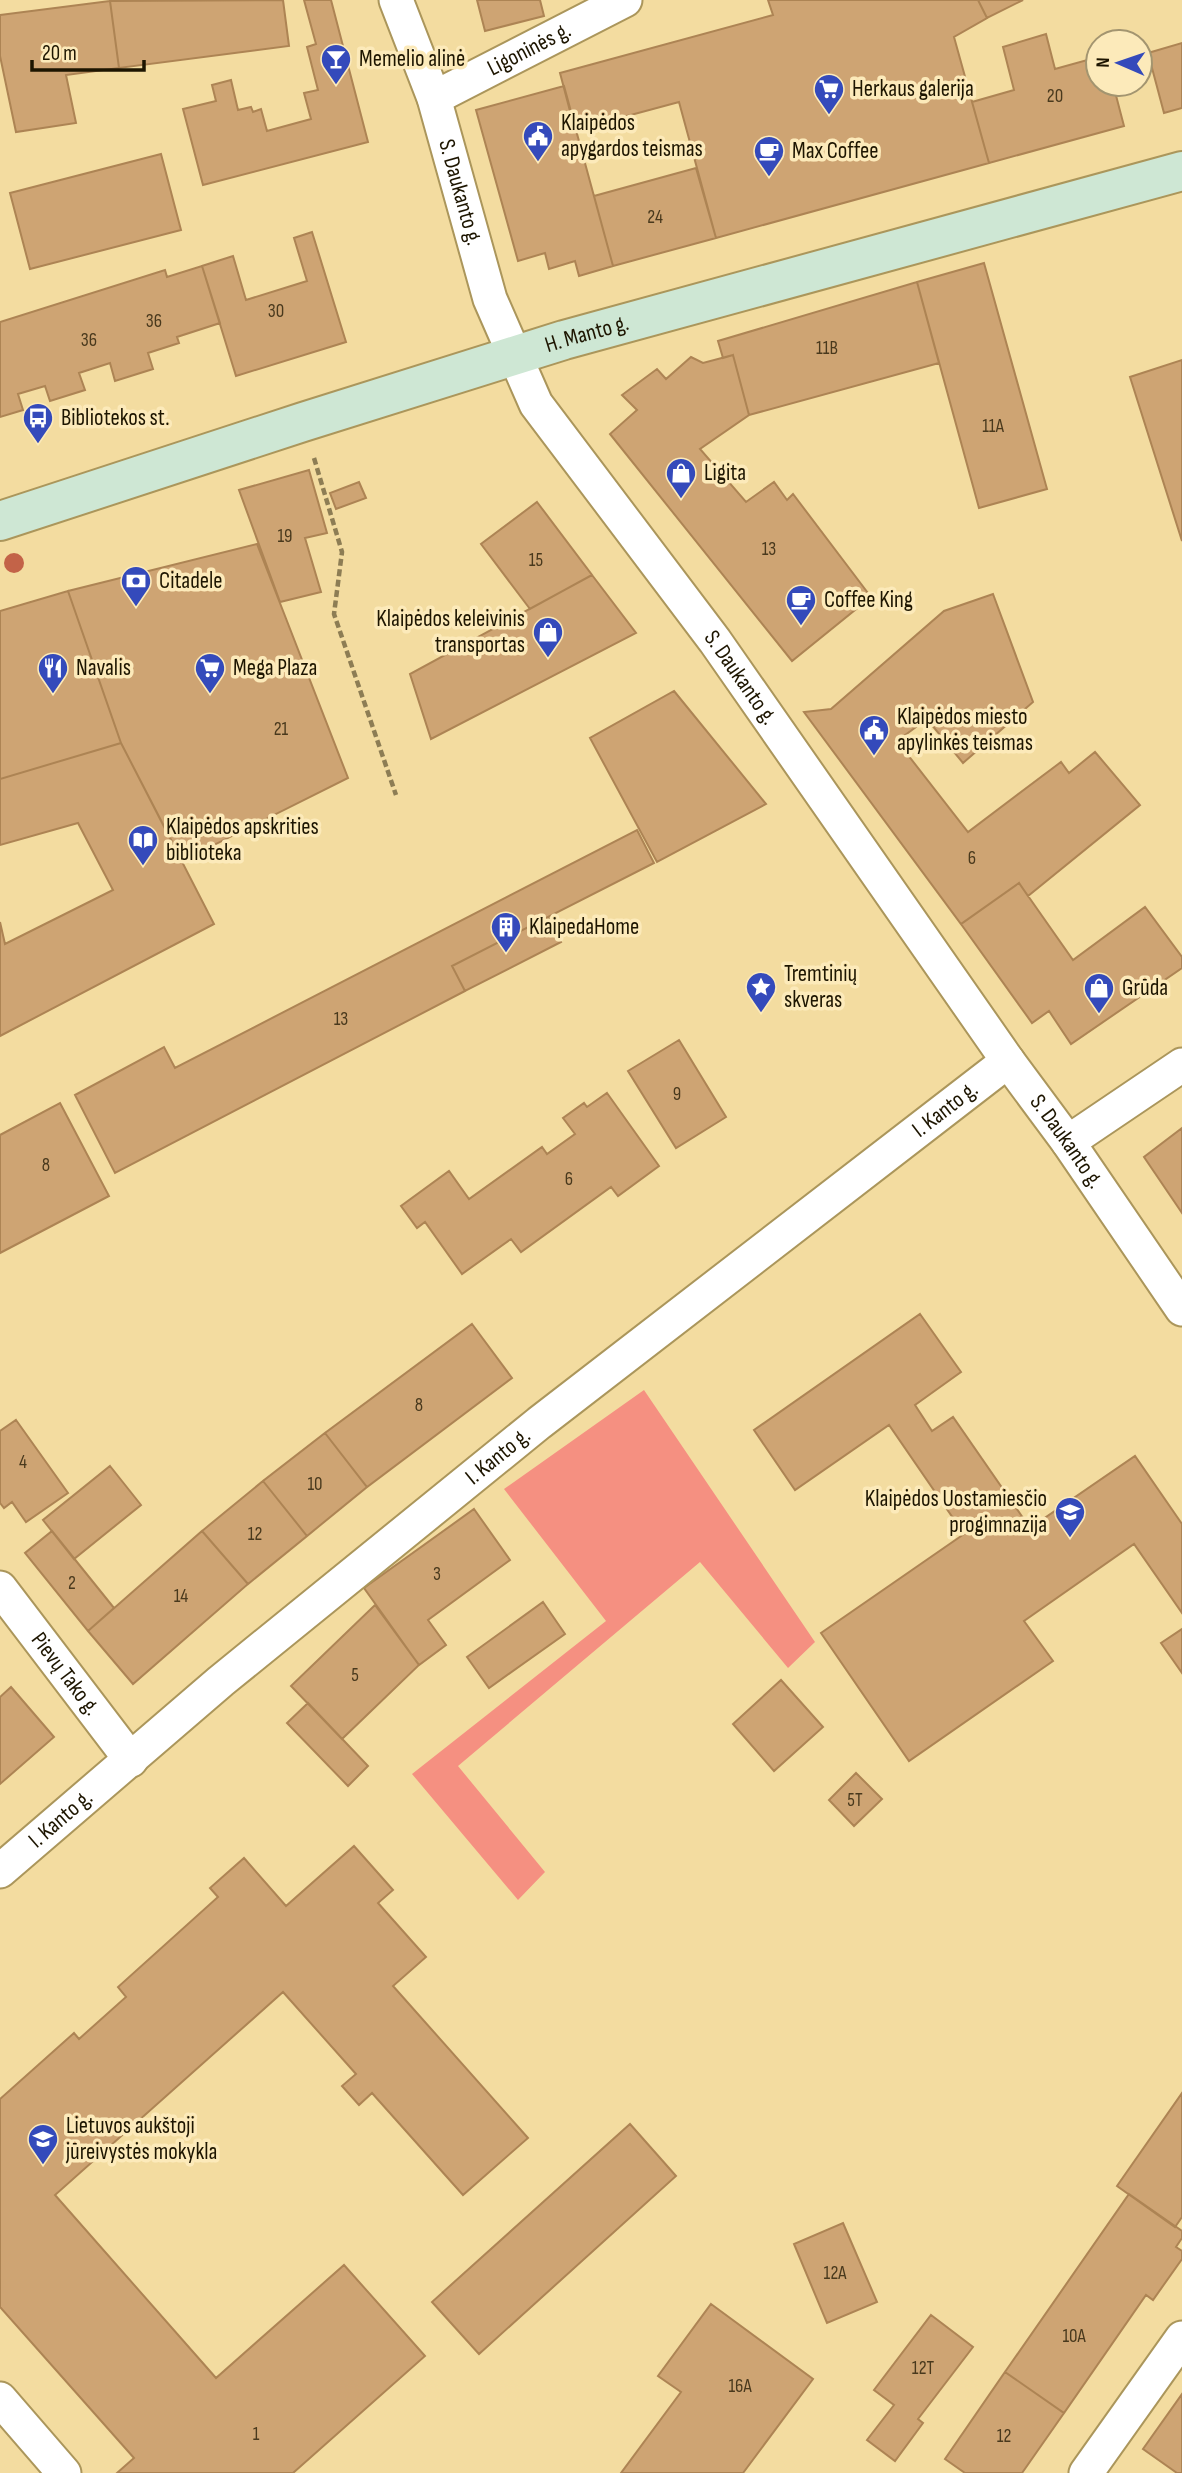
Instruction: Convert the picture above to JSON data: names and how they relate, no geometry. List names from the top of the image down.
{
  "streets": {
    "main road": ["H. Manto g."],
    "street": [
      "Ligoninės g.",
      "S. Daukanto g.",
      "I. Kanto g.",
      "Pievų Tako g."
    ]
  },
  "crossings": [
    ["Ligoninės g.", "S. Daukanto g."],
    ["S. Daukanto g.", "H. Manto g."],
    ["S. Daukanto g.", "I. Kanto g."],
    ["I. Kanto g.", "Pievų Tako g."]
  ],
  "places": {
    "bar": ["Memelio alinė"],
    "supermarket": ["Herkaus galerija", "Mega Plaza"],
    "public building": ["Klaipėdos apygardos teismas", "Klaipėdos miesto apylinkės teismas"],
    "cafe": ["Max Coffee", "Coffee King"],
    "bus stop": ["Bibliotekos st."],
    "shop": ["Ligita", "Klaipėdos keleivinis transportas", "Grūda"],
    "bank": ["Citadele"],
    "restaurant": ["Navalis"],
    "library": ["Klaipėdos apskrities biblioteka"],
    "building": ["KlaipedaHome"],
    "place": ["Tremtinių skveras"],
    "school or university": ["Klaipėdos Uostamiesčio progimnazija", "Lietuvos aukštoji jūreivystės mokykla"]
  },
  "house_numbers": [
    "20",
    "24",
    "30",
    "36",
    "36",
    "11B",
    "11A",
    "19",
    "13",
    "15",
    "21",
    "6",
    "13",
    "9",
    "8",
    "6",
    "8",
    "4",
    "10",
    "12",
    "3",
    "2",
    "14",
    "5",
    "5T",
    "12A",
    "10A",
    "12T",
    "16A",
    "1",
    "12"
  ],
  "scale_bar": "20 m",
  "north": "left"
}
